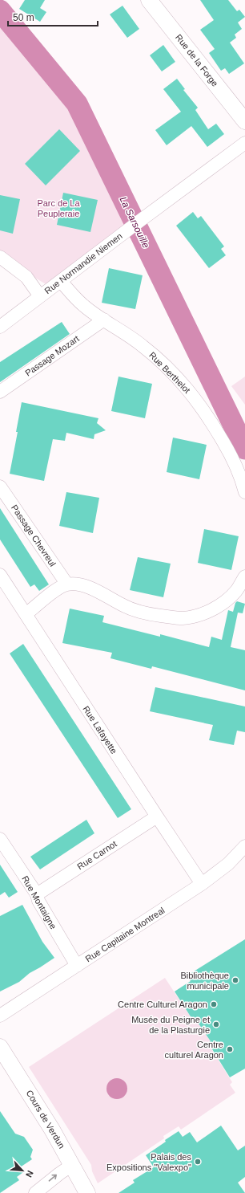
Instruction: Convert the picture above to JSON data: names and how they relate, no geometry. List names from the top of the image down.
{
  "streets": {
    "main road": ["Rue de la Forge", "Cours de Verdun"],
    "street": [
      "Rue Normandie Niemen",
      "Passage Mozart",
      "Rue Berthelot",
      "Passage Chevreul",
      "Rue Lafayette",
      "Rue Carnot",
      "Rue Montaigne",
      "Rue Capitaine Montreal"
    ]
  },
  "crossings": [
    ["Rue Normandie Niemen", "Rue Berthelot"],
    ["Passage Mozart", "Rue Berthelot"],
    ["Rue Lafayette", "Rue Carnot"],
    ["Rue Lafayette", "Rue Capitaine Montreal"],
    ["Rue Carnot", "Rue Montaigne"],
    ["Rue Montaigne", "Rue Capitaine Montreal"]
  ],
  "water": ["La Sarsouille"],
  "parks": ["Parc de La Peupleraie"],
  "places": [
    "Bibliothèque municipale",
    "Centre Culturel Aragon",
    "Musée du Peigne et de la Plasturgie",
    "Centre culturel Aragon",
    "Palais des Expositions \"Valexpo\""
  ],
  "scale_bar": "50 m",
  "north": "bottom right"
}
